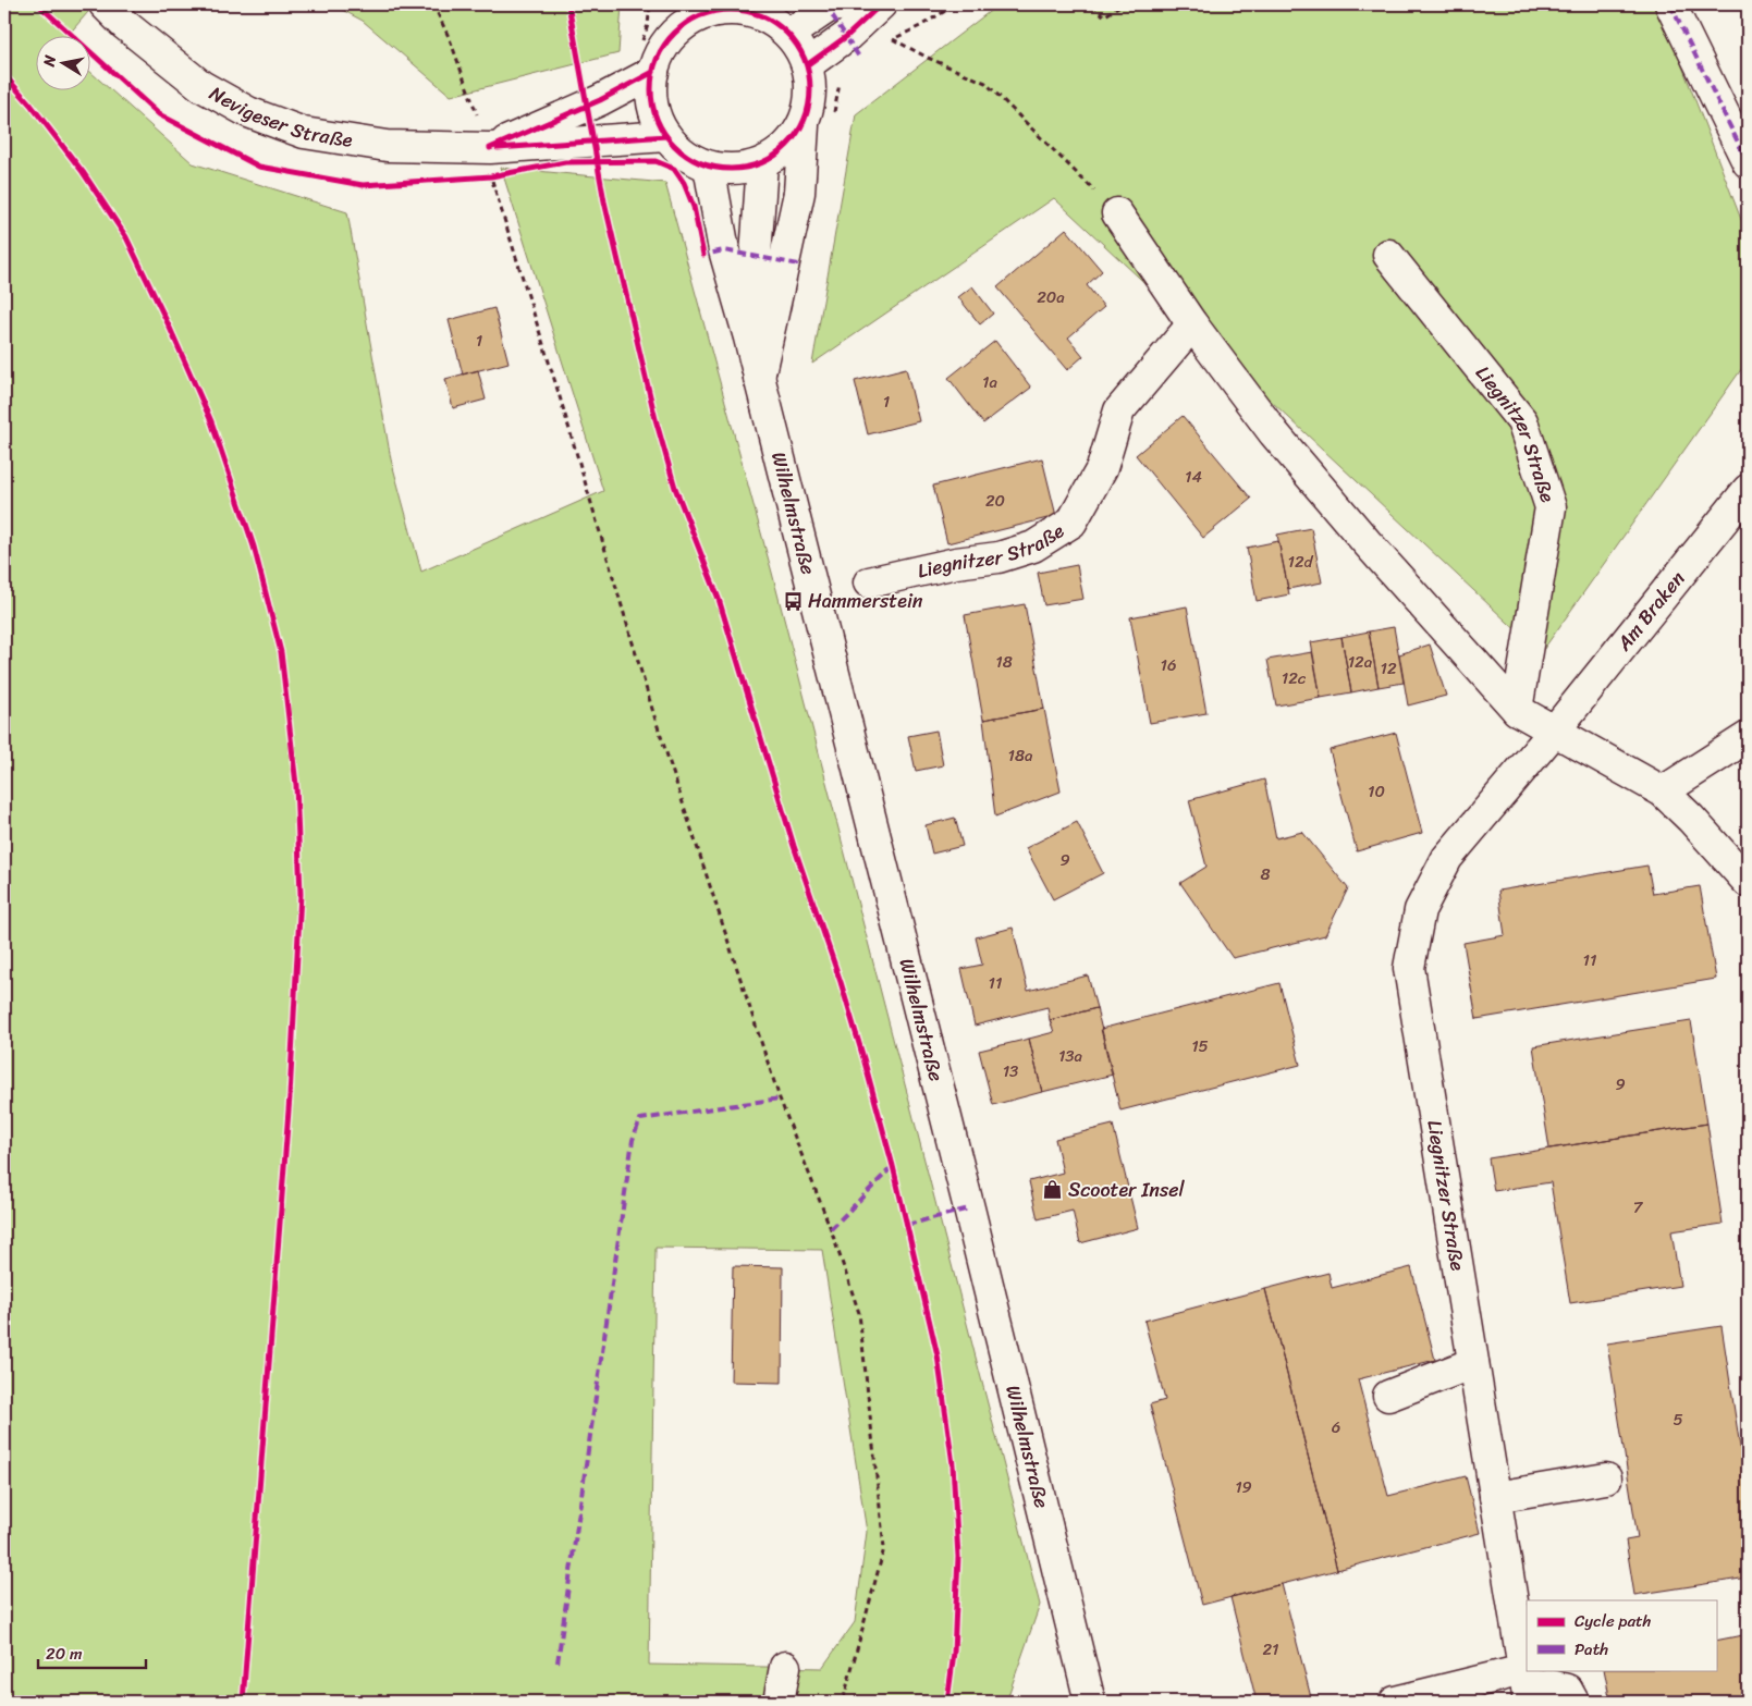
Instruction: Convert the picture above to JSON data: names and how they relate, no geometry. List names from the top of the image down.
{
  "streets": {
    "main road": [
      "Nevigeser Straße",
      "Liegnitzer Straße",
      "Wilhelmstraße",
      "Am Braken"
    ]
  },
  "crossings": [
    ["Nevigeser Straße", "Wilhelmstraße"],
    ["Liegnitzer Straße", "Am Braken"]
  ],
  "places": {
    "bus stop": ["Hammerstein"],
    "shop": ["Scooter Insel"]
  },
  "house_numbers": [
    "20a",
    "1",
    "1a",
    "1",
    "14",
    "20",
    "12d",
    "18",
    "12a",
    "16",
    "12",
    "12c",
    "18a",
    "10",
    "9",
    "8",
    "11",
    "11",
    "15",
    "13a",
    "13",
    "9",
    "7",
    "5",
    "6",
    "19",
    "21"
  ],
  "legend": ["Cycle path", "Path"],
  "scale_bar": "20 m",
  "north": "left"
}
